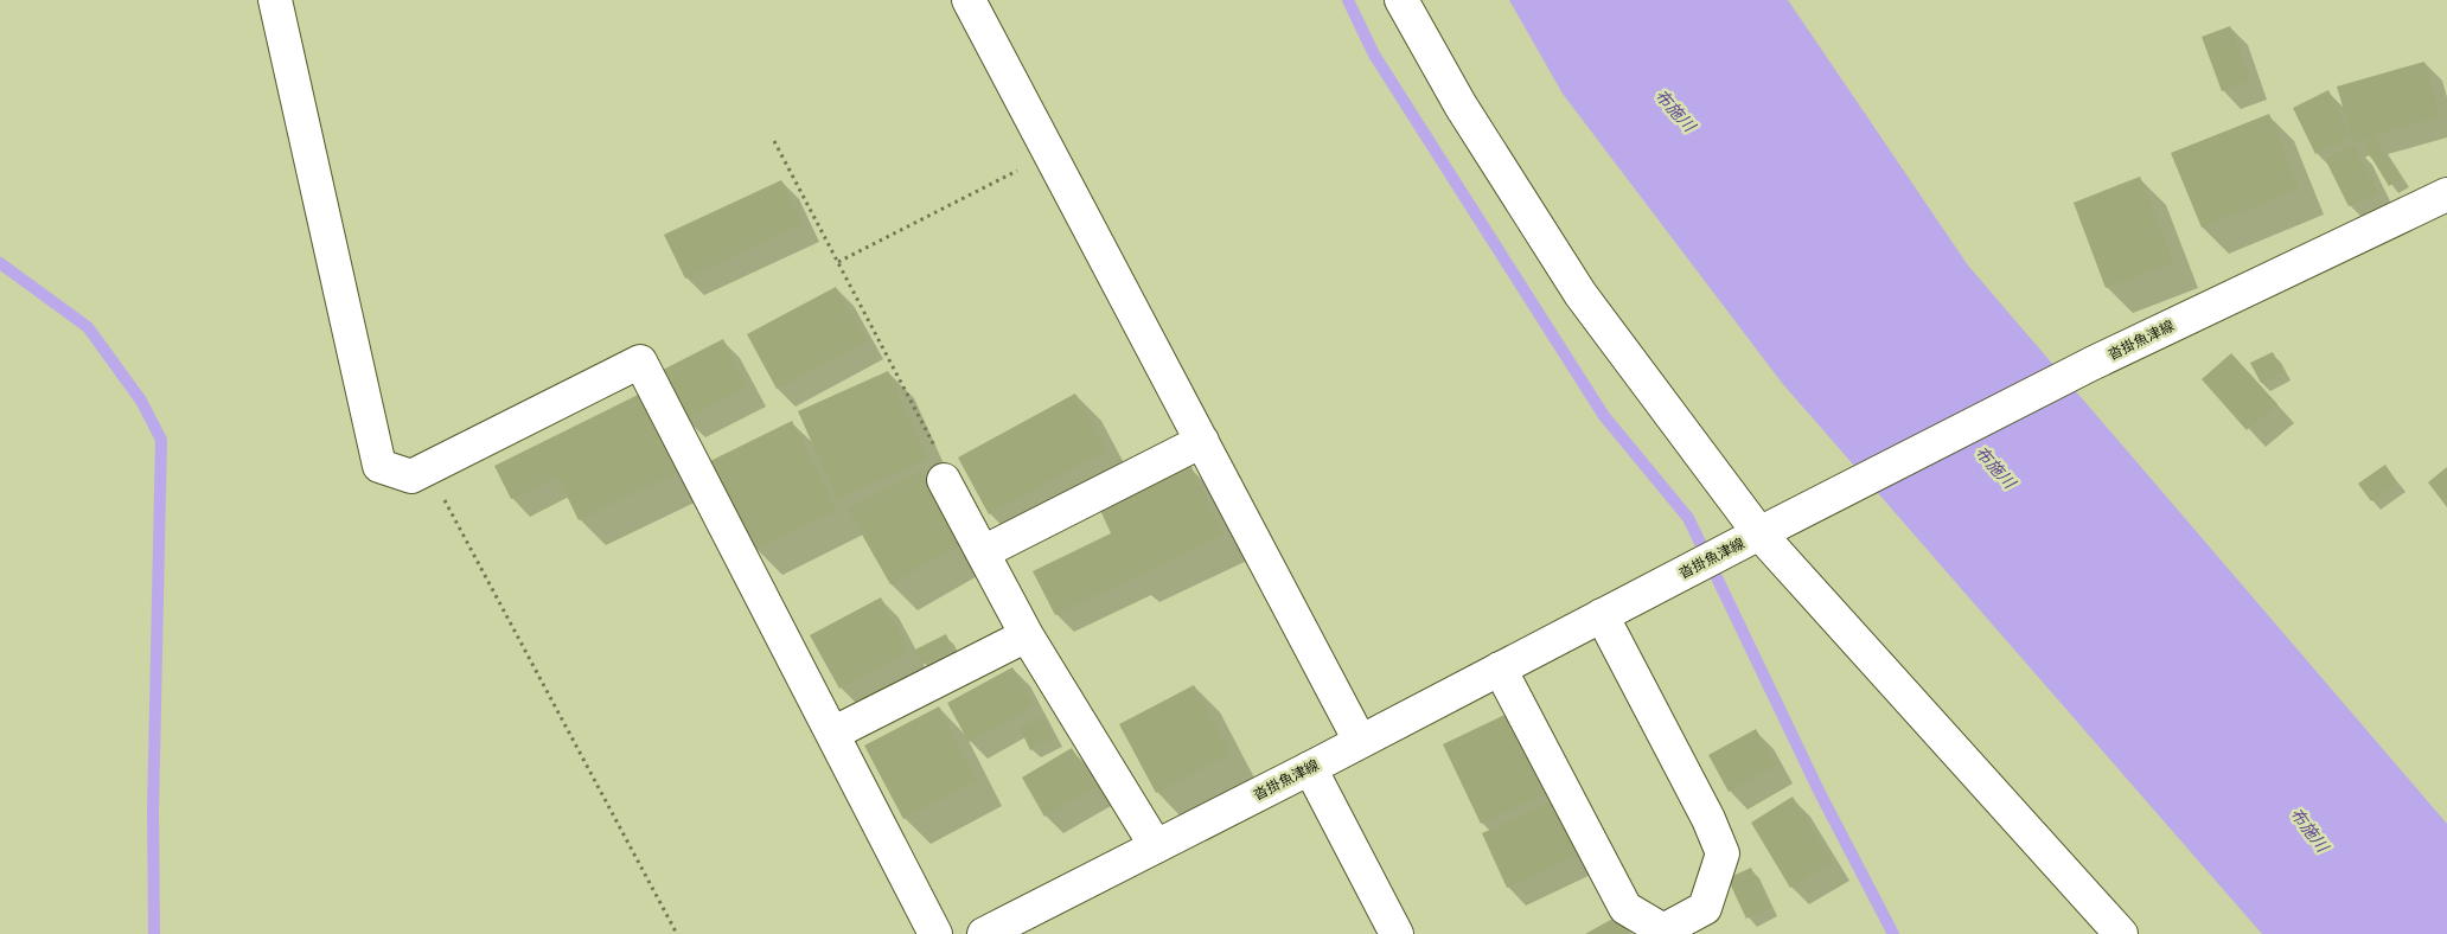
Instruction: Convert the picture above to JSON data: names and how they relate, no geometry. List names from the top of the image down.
{
  "streets": {
    "street": ["沓掛魚津線"]
  },
  "water": ["布施川"]
}
